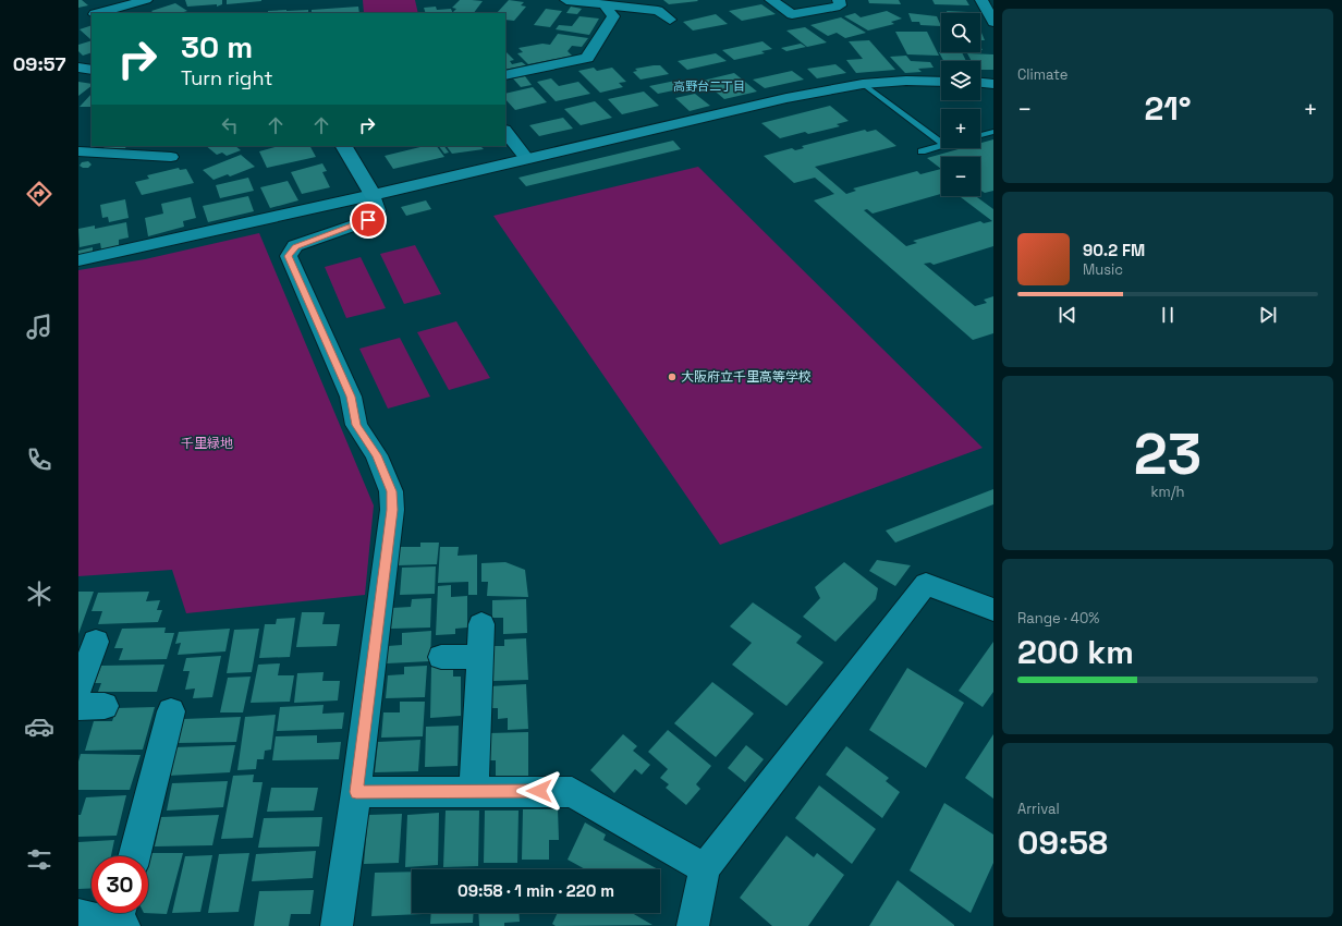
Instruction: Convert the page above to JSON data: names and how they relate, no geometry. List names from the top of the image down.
{
  "districts": ["高野台二丁目"],
  "parks": ["千里緑地"],
  "places": ["大阪府立千里高等学校"],
  "page": {
    "tabs": "09:57",
    "tile": [
      "Climate",
      ["23", "km/h"],
      ["Range · 40%", "200 km"],
      ["Arrival", "09:58"]
    ],
    "map_buttons": ["+", "−"],
    "turn": ["30 m", "Turn right"],
    "heat": ["−", "21°", "+"],
    "song": ["90.2 FM", "Music"],
    "limit": "30",
    "trip": "09:58 · 1 min · 220 m"
  }
}
